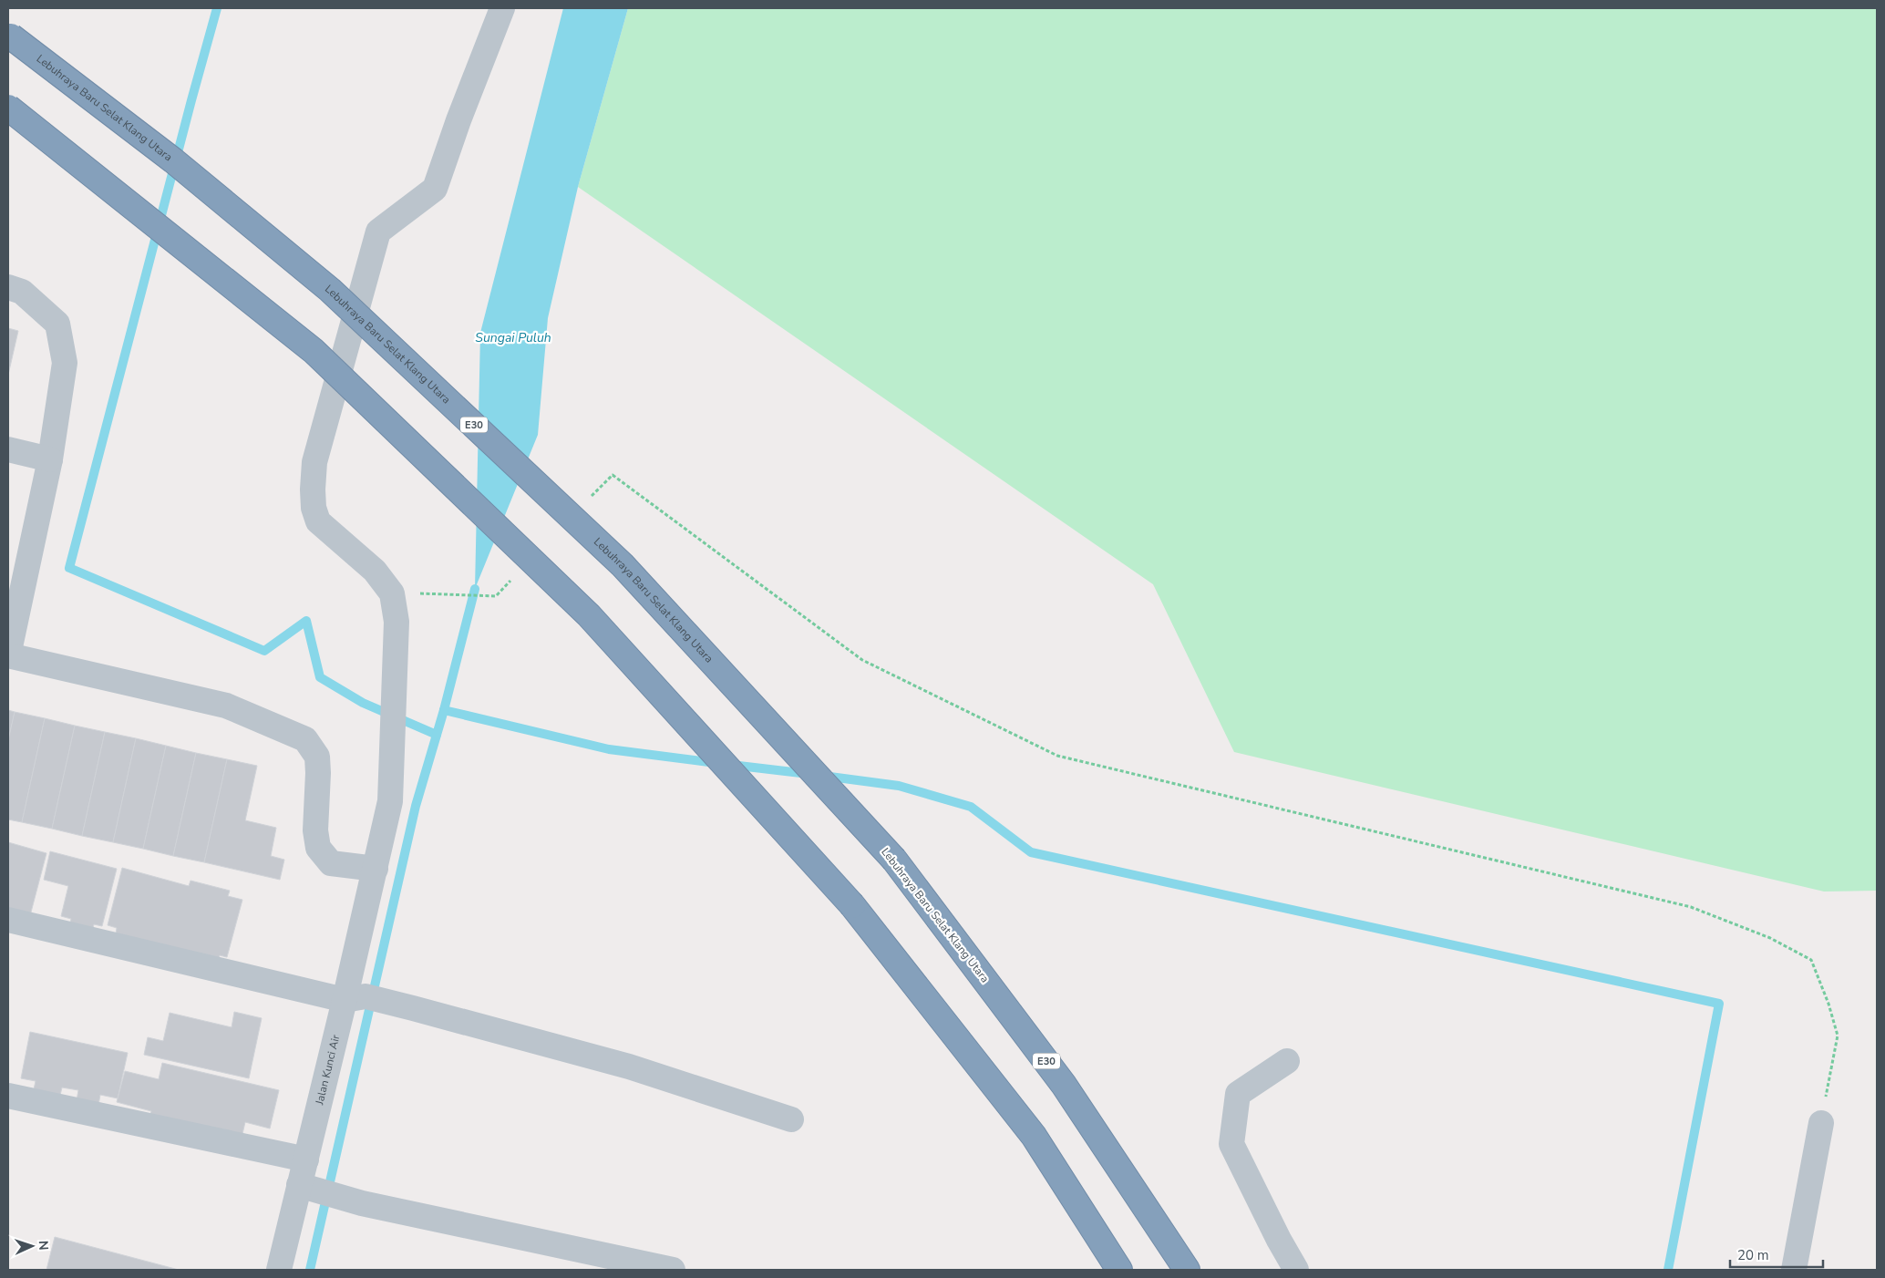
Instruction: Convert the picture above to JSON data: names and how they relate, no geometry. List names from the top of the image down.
{
  "streets": {
    "highway": ["Lebuhraya Baru Selat Klang Utara", "E30"],
    "street": ["Jalan Kunci Air"]
  },
  "water": ["Sungai Puluh"],
  "scale_bar": "20 m",
  "north": "right"
}
